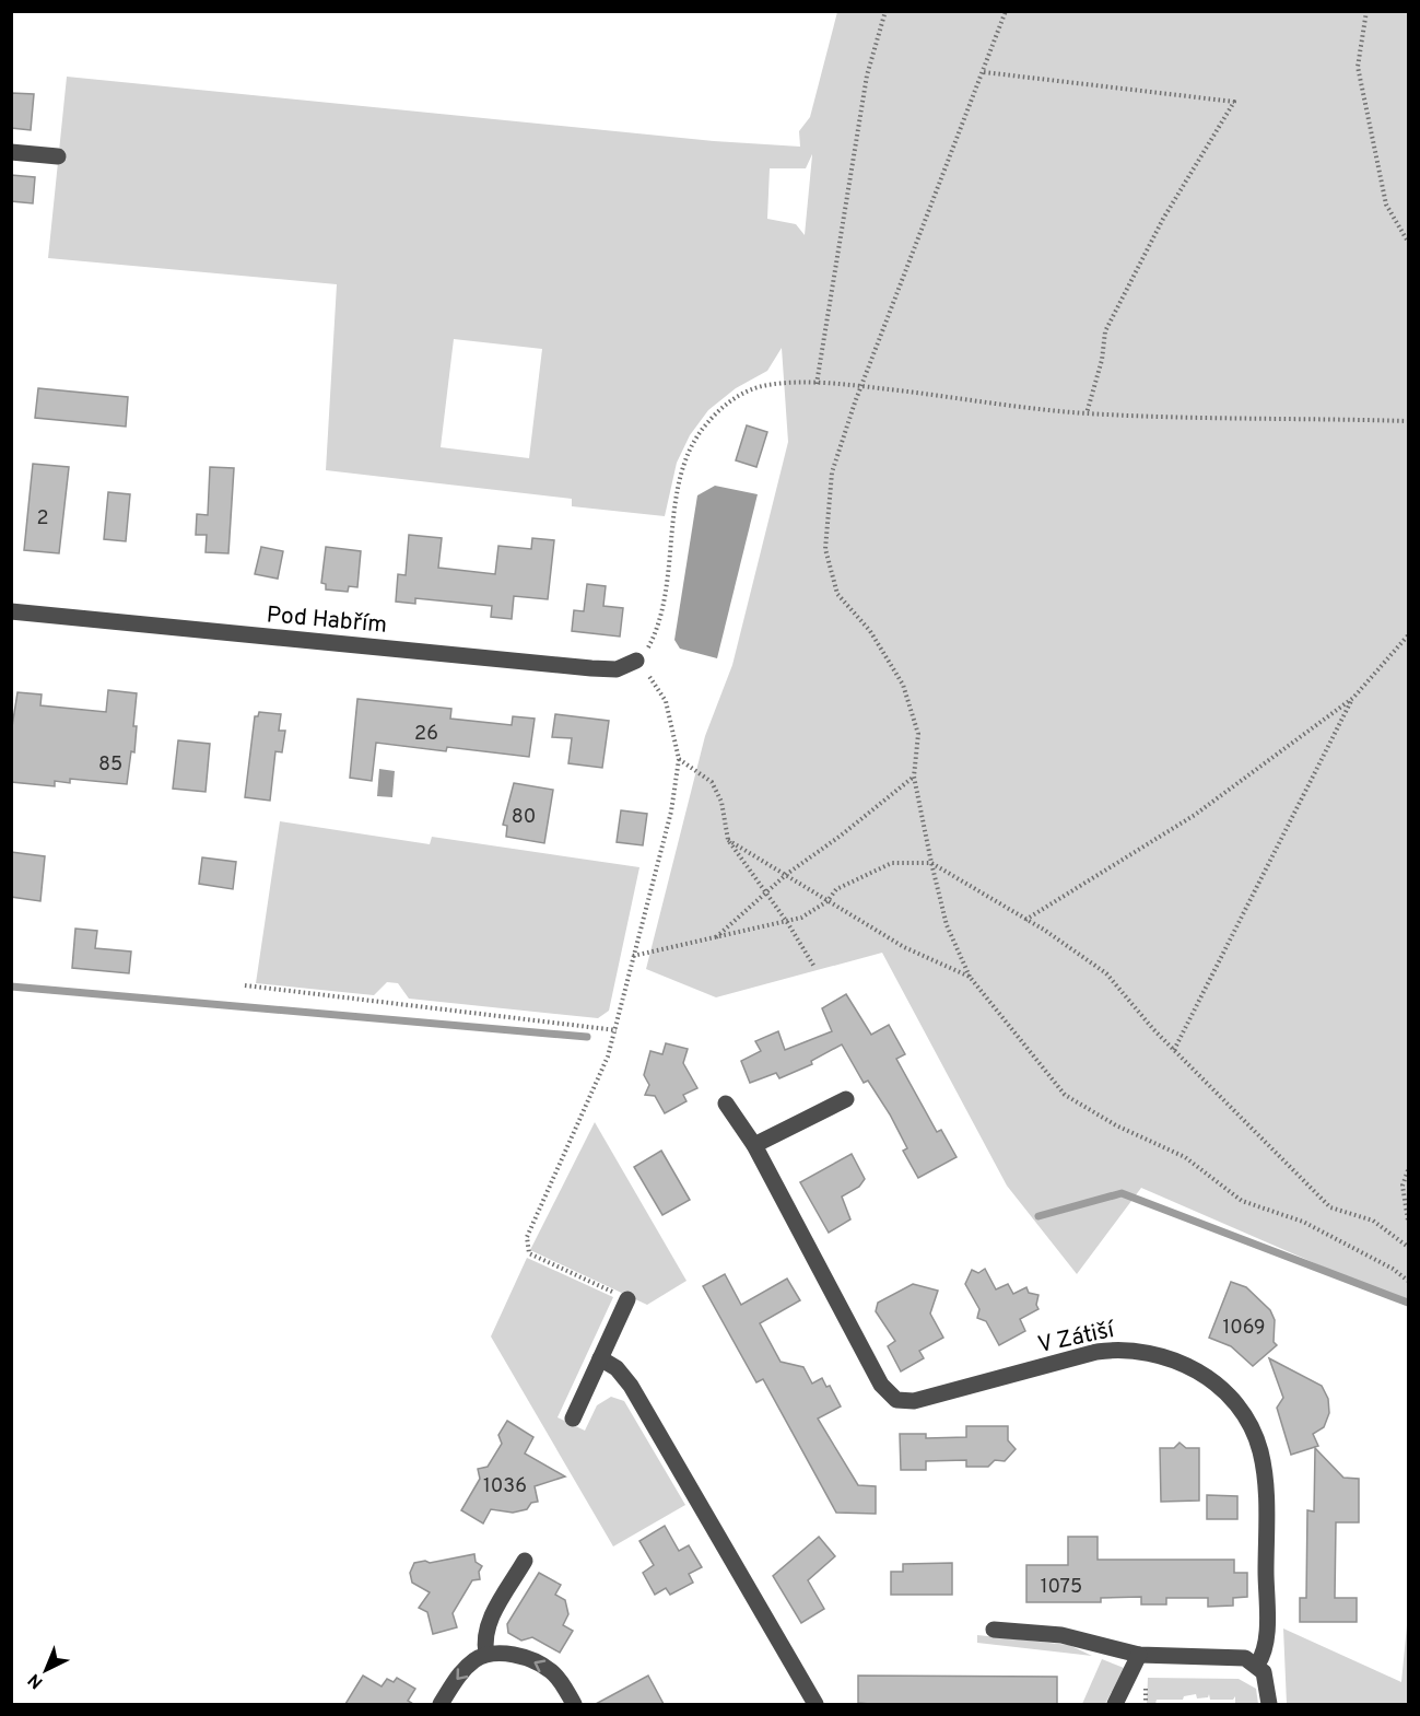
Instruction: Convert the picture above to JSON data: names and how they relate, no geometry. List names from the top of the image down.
{
  "streets": {
    "street": ["Pod Habřím", "V Zátiší"]
  },
  "house_numbers": [
    "2",
    "26",
    "85",
    "80",
    "1069",
    "1036",
    "1075"
  ],
  "north": "bottom left"
}
